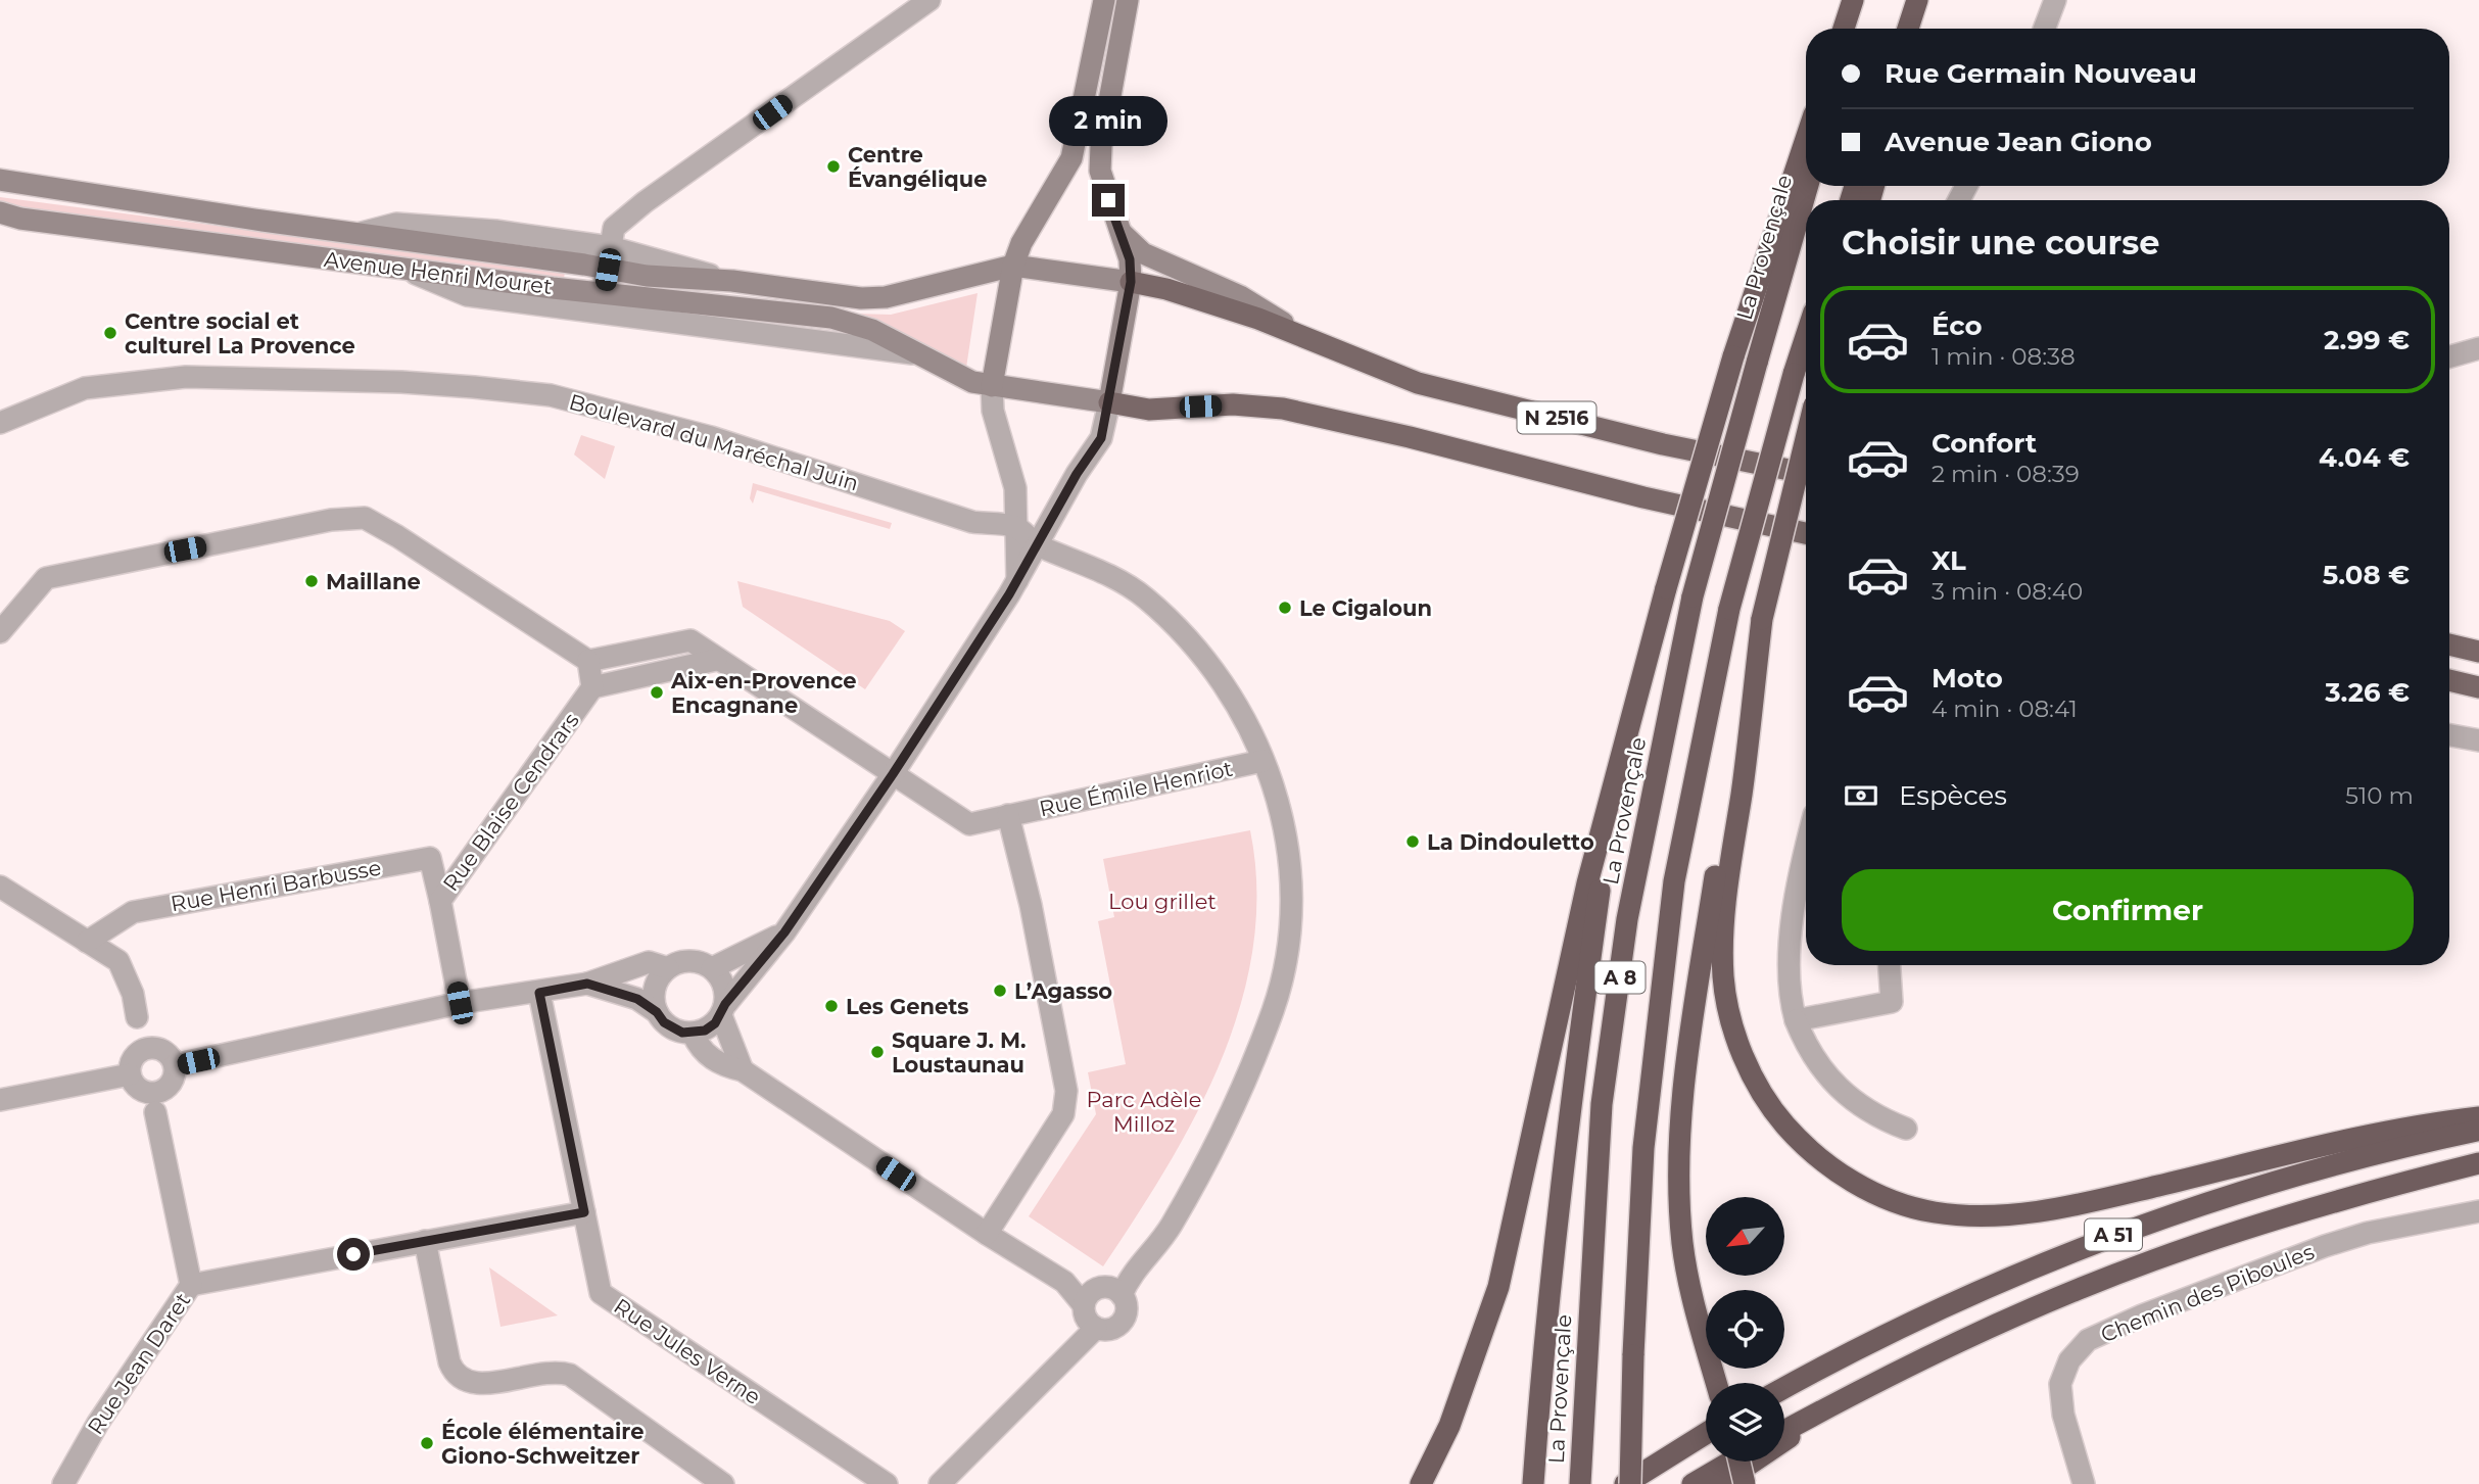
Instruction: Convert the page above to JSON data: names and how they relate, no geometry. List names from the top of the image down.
{
  "streets": {
    "highway": [
      "La Provençale",
      "N 2516",
      "A 8",
      "A 51"
    ],
    "main road": ["Avenue Henri Mouret"],
    "street": [
      "Boulevard du Maréchal Juin",
      "Rue Émile Henriot",
      "Rue Blaise Cendrars",
      "Rue Henri Barbusse",
      "Chemin des Piboules",
      "Rue Jules Verne",
      "Rue Jean Daret"
    ]
  },
  "crossings": [
    ["Avenue Henri Mouret", "N 2516"],
    ["Rue Blaise Cendrars", "Rue Henri Barbusse"]
  ],
  "parks": ["Lou grillet", "Parc Adèle Milloz"],
  "places": [
    "Centre Évangélique",
    "Centre social et culturel La Provence",
    "Maillane",
    "Le Cigaloun",
    "Aix-en-Provence Encagnane",
    "La Dindouletto",
    "L’Agasso",
    "Les Genets",
    "Square J. M. Loustaunau",
    "École élémentaire Giono-Schweitzer"
  ],
  "north": "bottom left",
  "page": {
    "banner": ["Rue Germain Nouveau", "Avenue Jean Giono"],
    "bubble": "2 min",
    "heading": "Choisir une course",
    "list": [
      {
        "name": "Éco",
        "note": "1 min · 08:38",
        "value": "2.99 €"
      },
      {
        "name": "Confort",
        "note": "2 min · 08:39",
        "value": "4.04 €"
      },
      {
        "name": "XL",
        "note": "3 min · 08:40",
        "value": "5.08 €"
      },
      {
        "name": "Moto",
        "note": "4 min · 08:41",
        "value": "3.26 €"
      }
    ],
    "pay": ["Espèces", "510 m"],
    "buttons": "Confirmer"
  }
}
